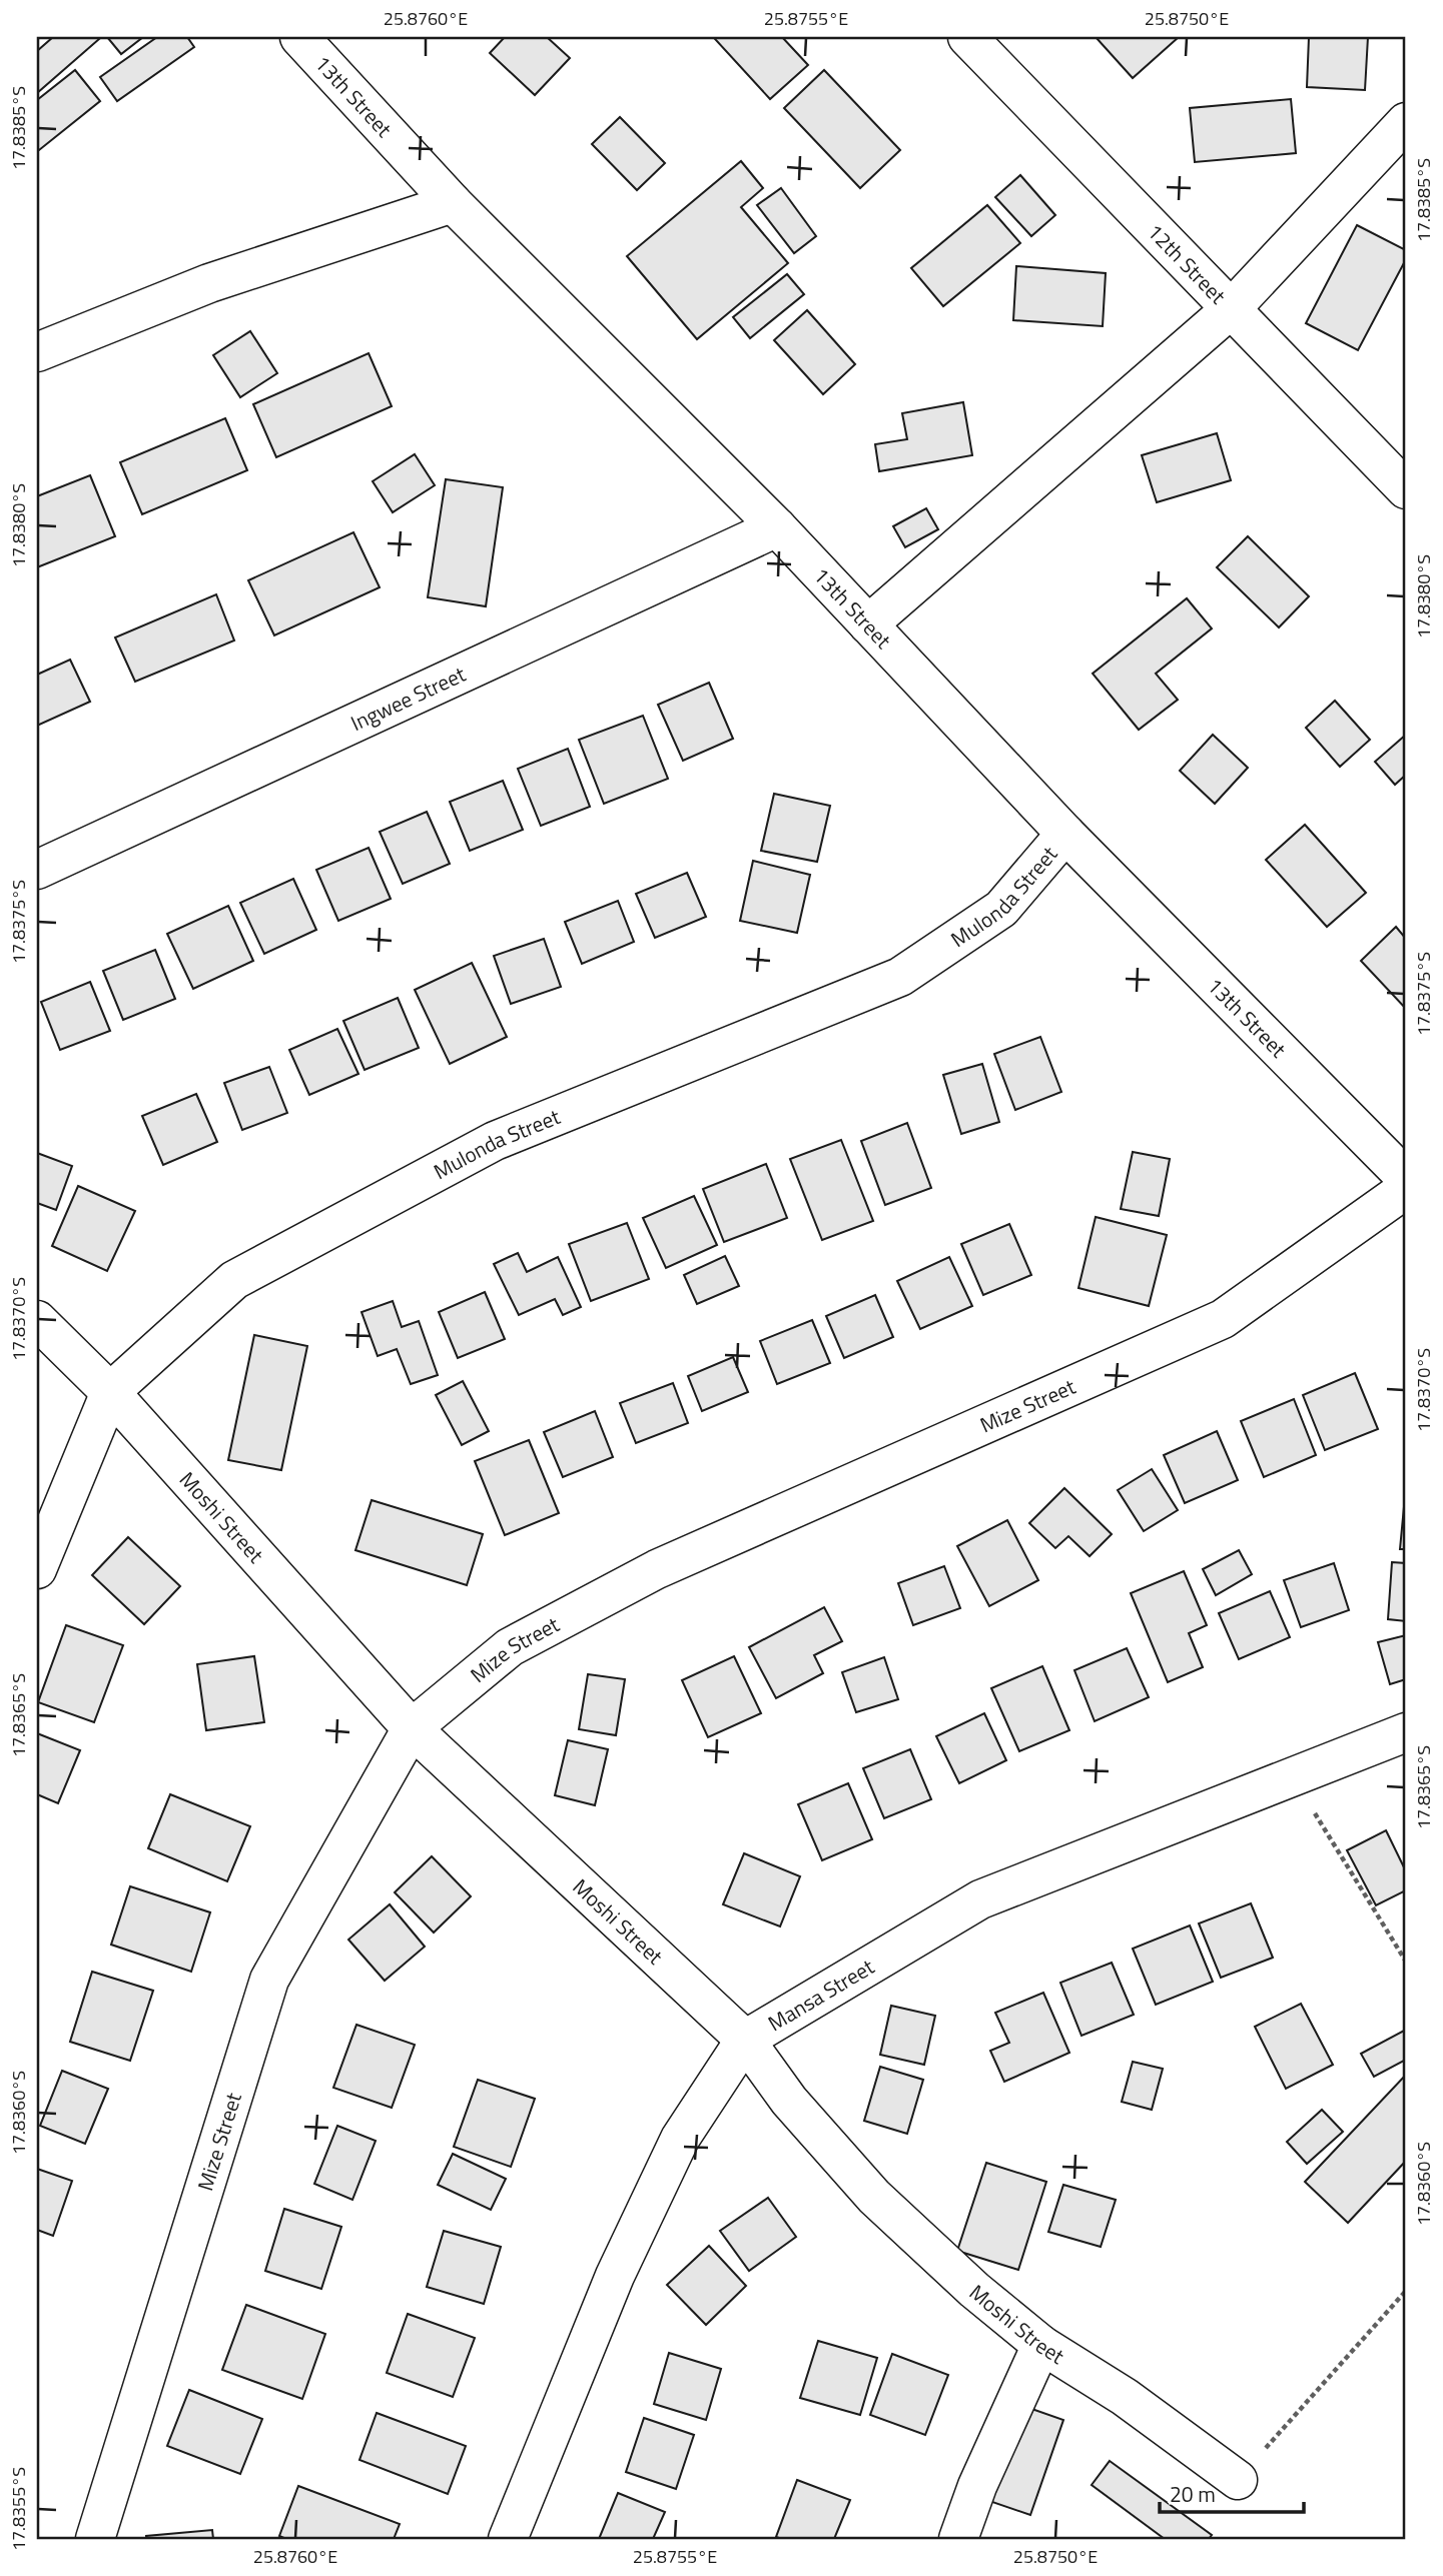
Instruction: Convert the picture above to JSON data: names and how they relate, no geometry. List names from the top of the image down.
{
  "streets": {
    "street": [
      "13th Street",
      "12th Street",
      "Ingwee Street",
      "Mulonda Street",
      "Mize Street",
      "Moshi Street",
      "Mansa Street"
    ]
  },
  "crossings": [
    ["13th Street", "Ingwee Street"],
    ["13th Street", "Mulonda Street"],
    ["Mulonda Street", "Moshi Street"],
    ["Mize Street", "Moshi Street"],
    ["Moshi Street", "Mansa Street"]
  ],
  "scale_bar": "20 m",
  "coordinates": [
    "25.8760°E",
    "25.8755°E",
    "25.8750°E",
    "17.8385°S",
    "17.8380°S",
    "17.8375°S",
    "17.8370°S",
    "17.8365°S",
    "17.8360°S",
    "17.8355°S"
  ]
}
